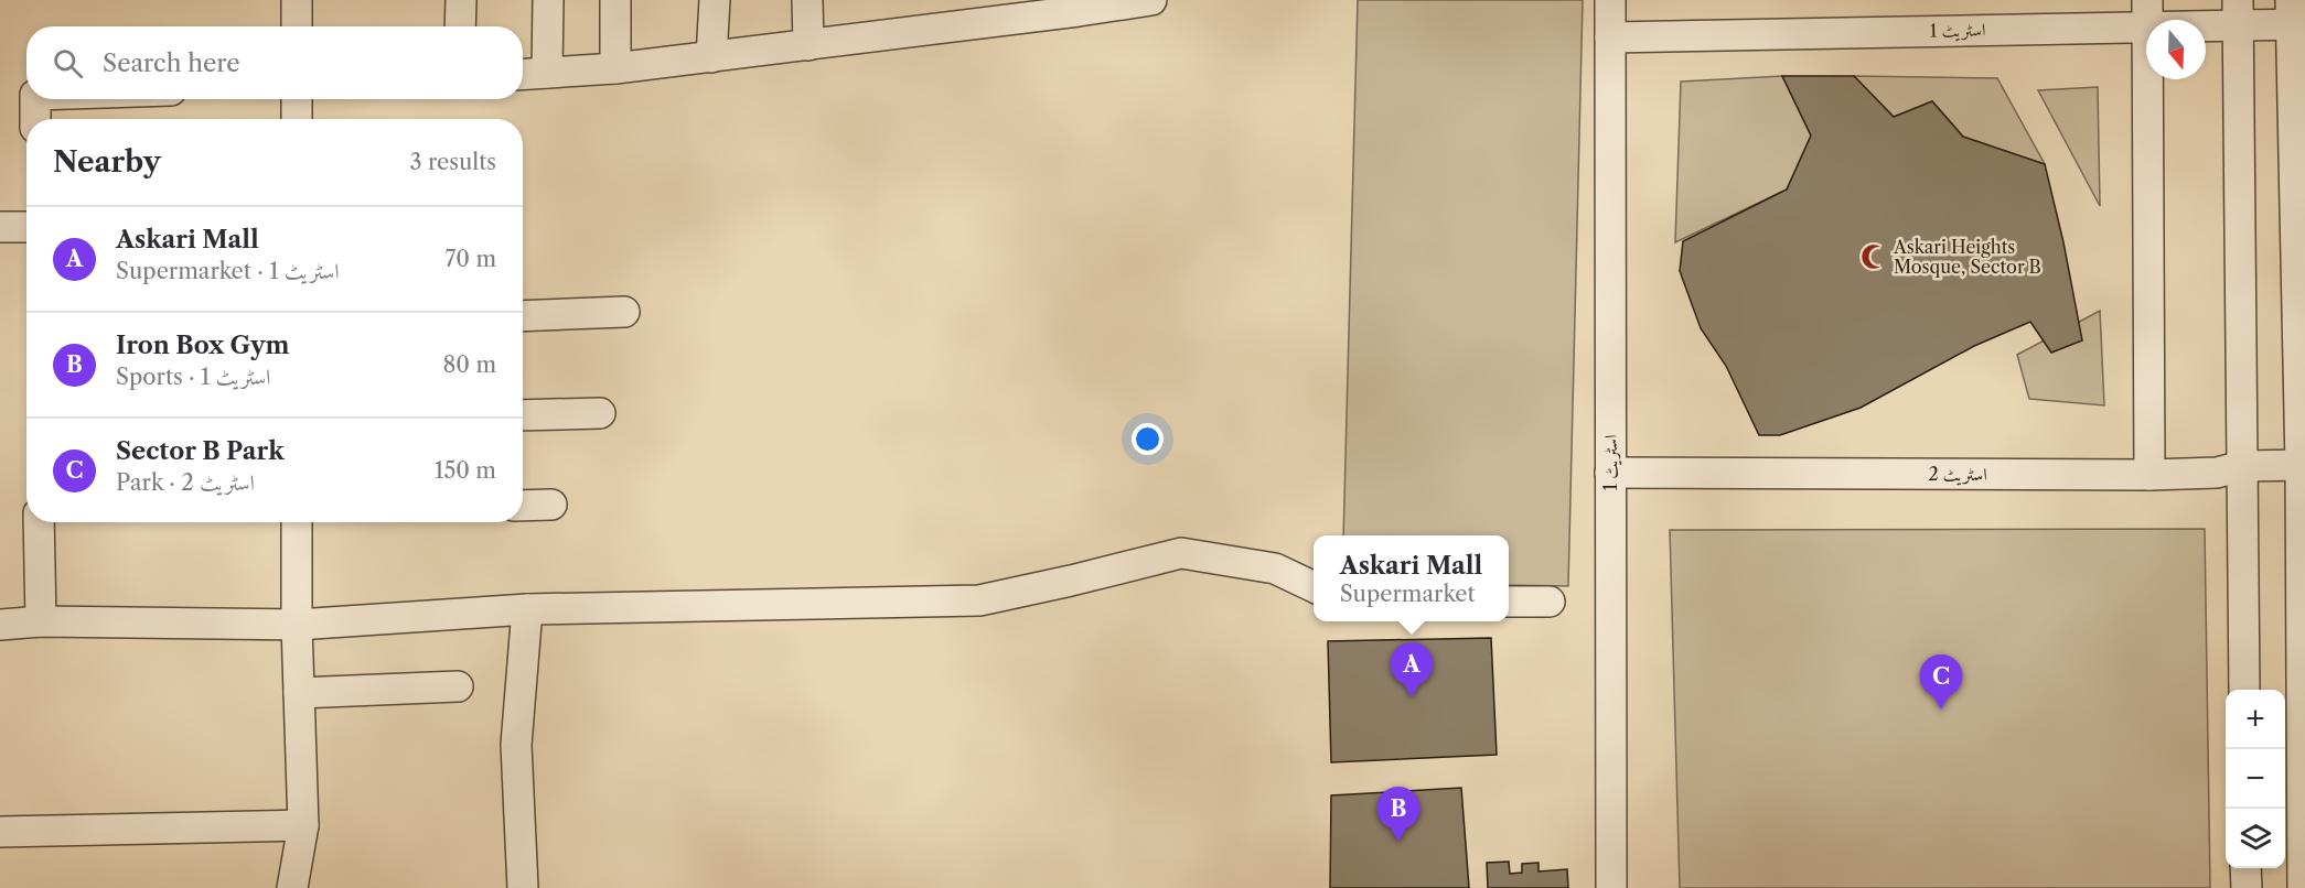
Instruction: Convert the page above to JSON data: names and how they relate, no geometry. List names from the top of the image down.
{
  "streets": {
    "street": ["اسٹریٹ 1", "اسٹریٹ 2"]
  },
  "crossings": [
    ["اسٹریٹ 1", "اسٹریٹ 2"]
  ],
  "places": {
    "mosque": ["Askari Heights Mosque, Sector B"]
  },
  "north": "bottom",
  "page": {
    "search": "Search here",
    "heading": ["Nearby", "3 results"],
    "list": [
      {
        "mark": "A",
        "name": "Askari Mall",
        "note": "Supermarket · اسٹریٹ 1",
        "value": "70 m"
      },
      {
        "mark": "B",
        "name": "Iron Box Gym",
        "note": "Sports · اسٹریٹ 1",
        "value": "80 m"
      },
      {
        "mark": "C",
        "name": "Sector B Park",
        "note": "Park · اسٹریٹ 2",
        "value": "150 m"
      }
    ],
    "popup": ["Askari Mall", "Supermarket"],
    "pins": ["A", "C", "B"],
    "map_buttons": ["+", "−"]
  }
}
